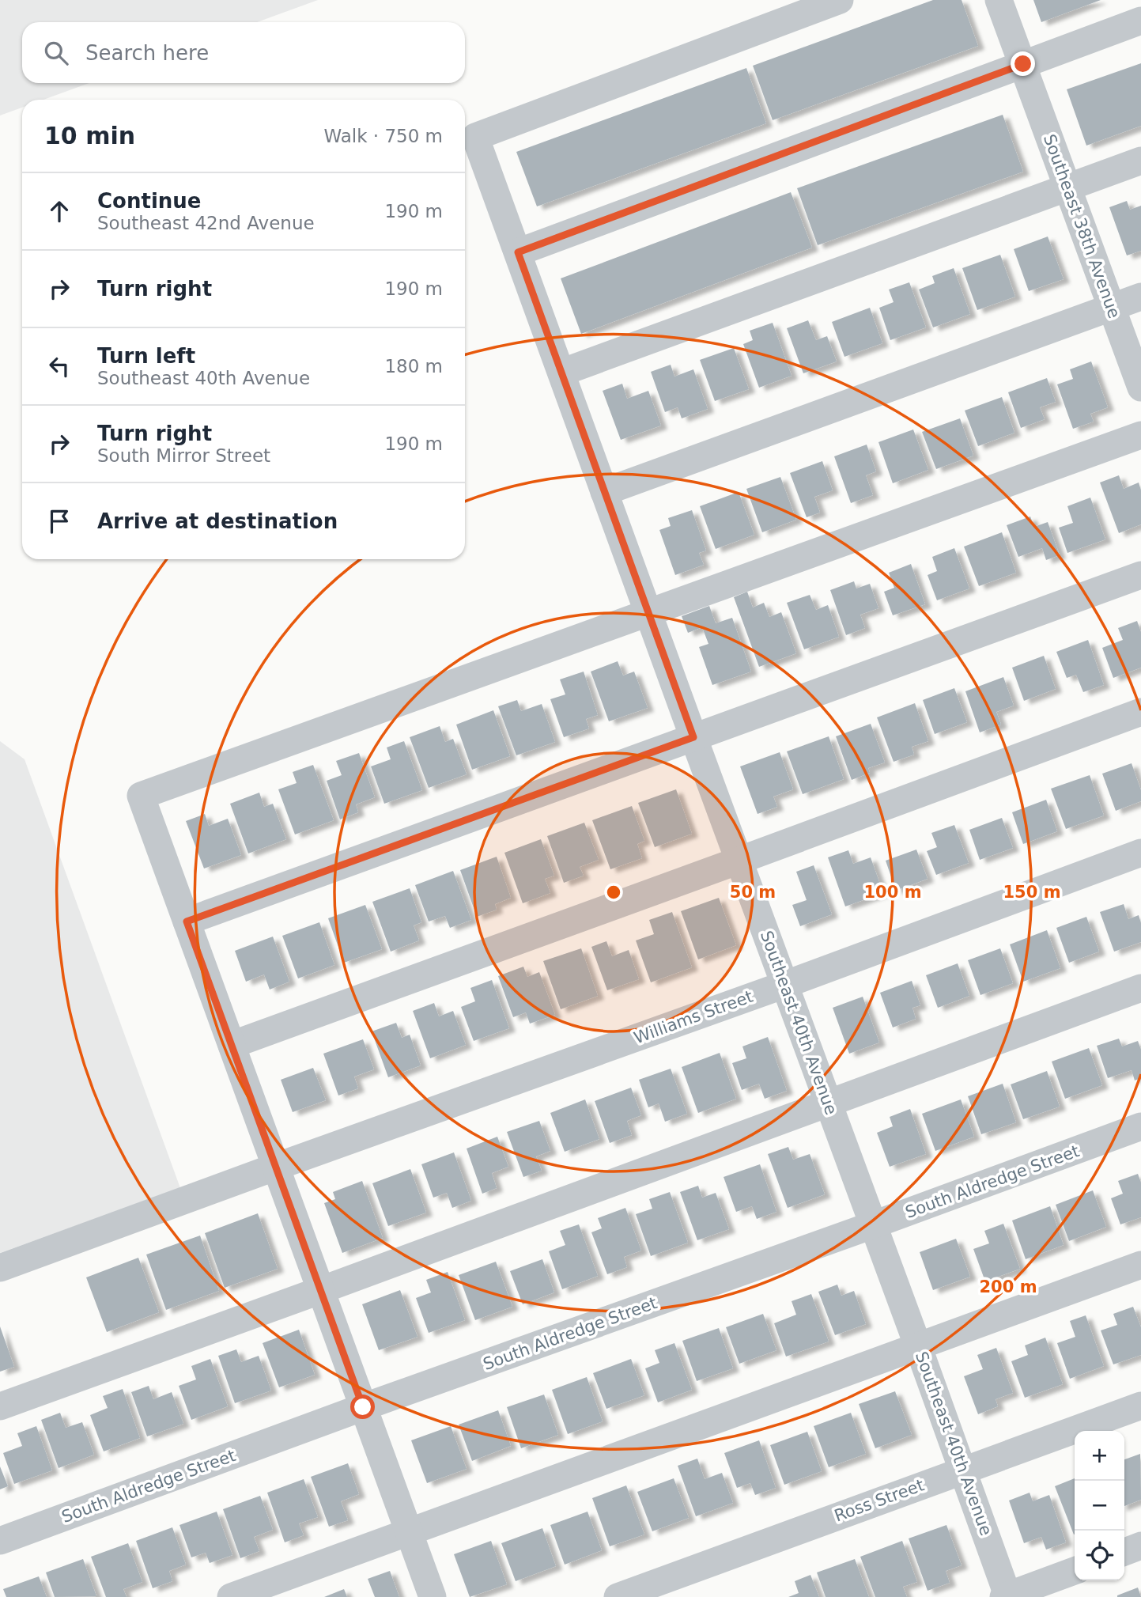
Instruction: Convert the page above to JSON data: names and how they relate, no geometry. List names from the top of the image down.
{
  "streets": {
    "street": [
      "Southeast 38th Avenue",
      "Williams Street",
      "Southeast 40th Avenue",
      "South Aldredge Street",
      "Ross Street"
    ]
  },
  "crossings": [
    ["Williams Street", "Southeast 40th Avenue"],
    ["Southeast 40th Avenue", "South Aldredge Street"],
    ["Southeast 40th Avenue", "Ross Street"]
  ],
  "page": {
    "search": "Search here",
    "heading": ["10 min", "Walk · 750 m"],
    "list": [
      ["Continue", "Southeast 42nd Avenue", "190 m"],
      ["Turn right", "190 m"],
      ["Turn left", "Southeast 40th Avenue", "180 m"],
      ["Turn right", "South Mirror Street", "190 m"],
      "Arrive at destination"
    ],
    "map_buttons": ["+", "−"]
  },
  "rings": [
    "50 m",
    "100 m",
    "150 m",
    "200 m"
  ]
}
